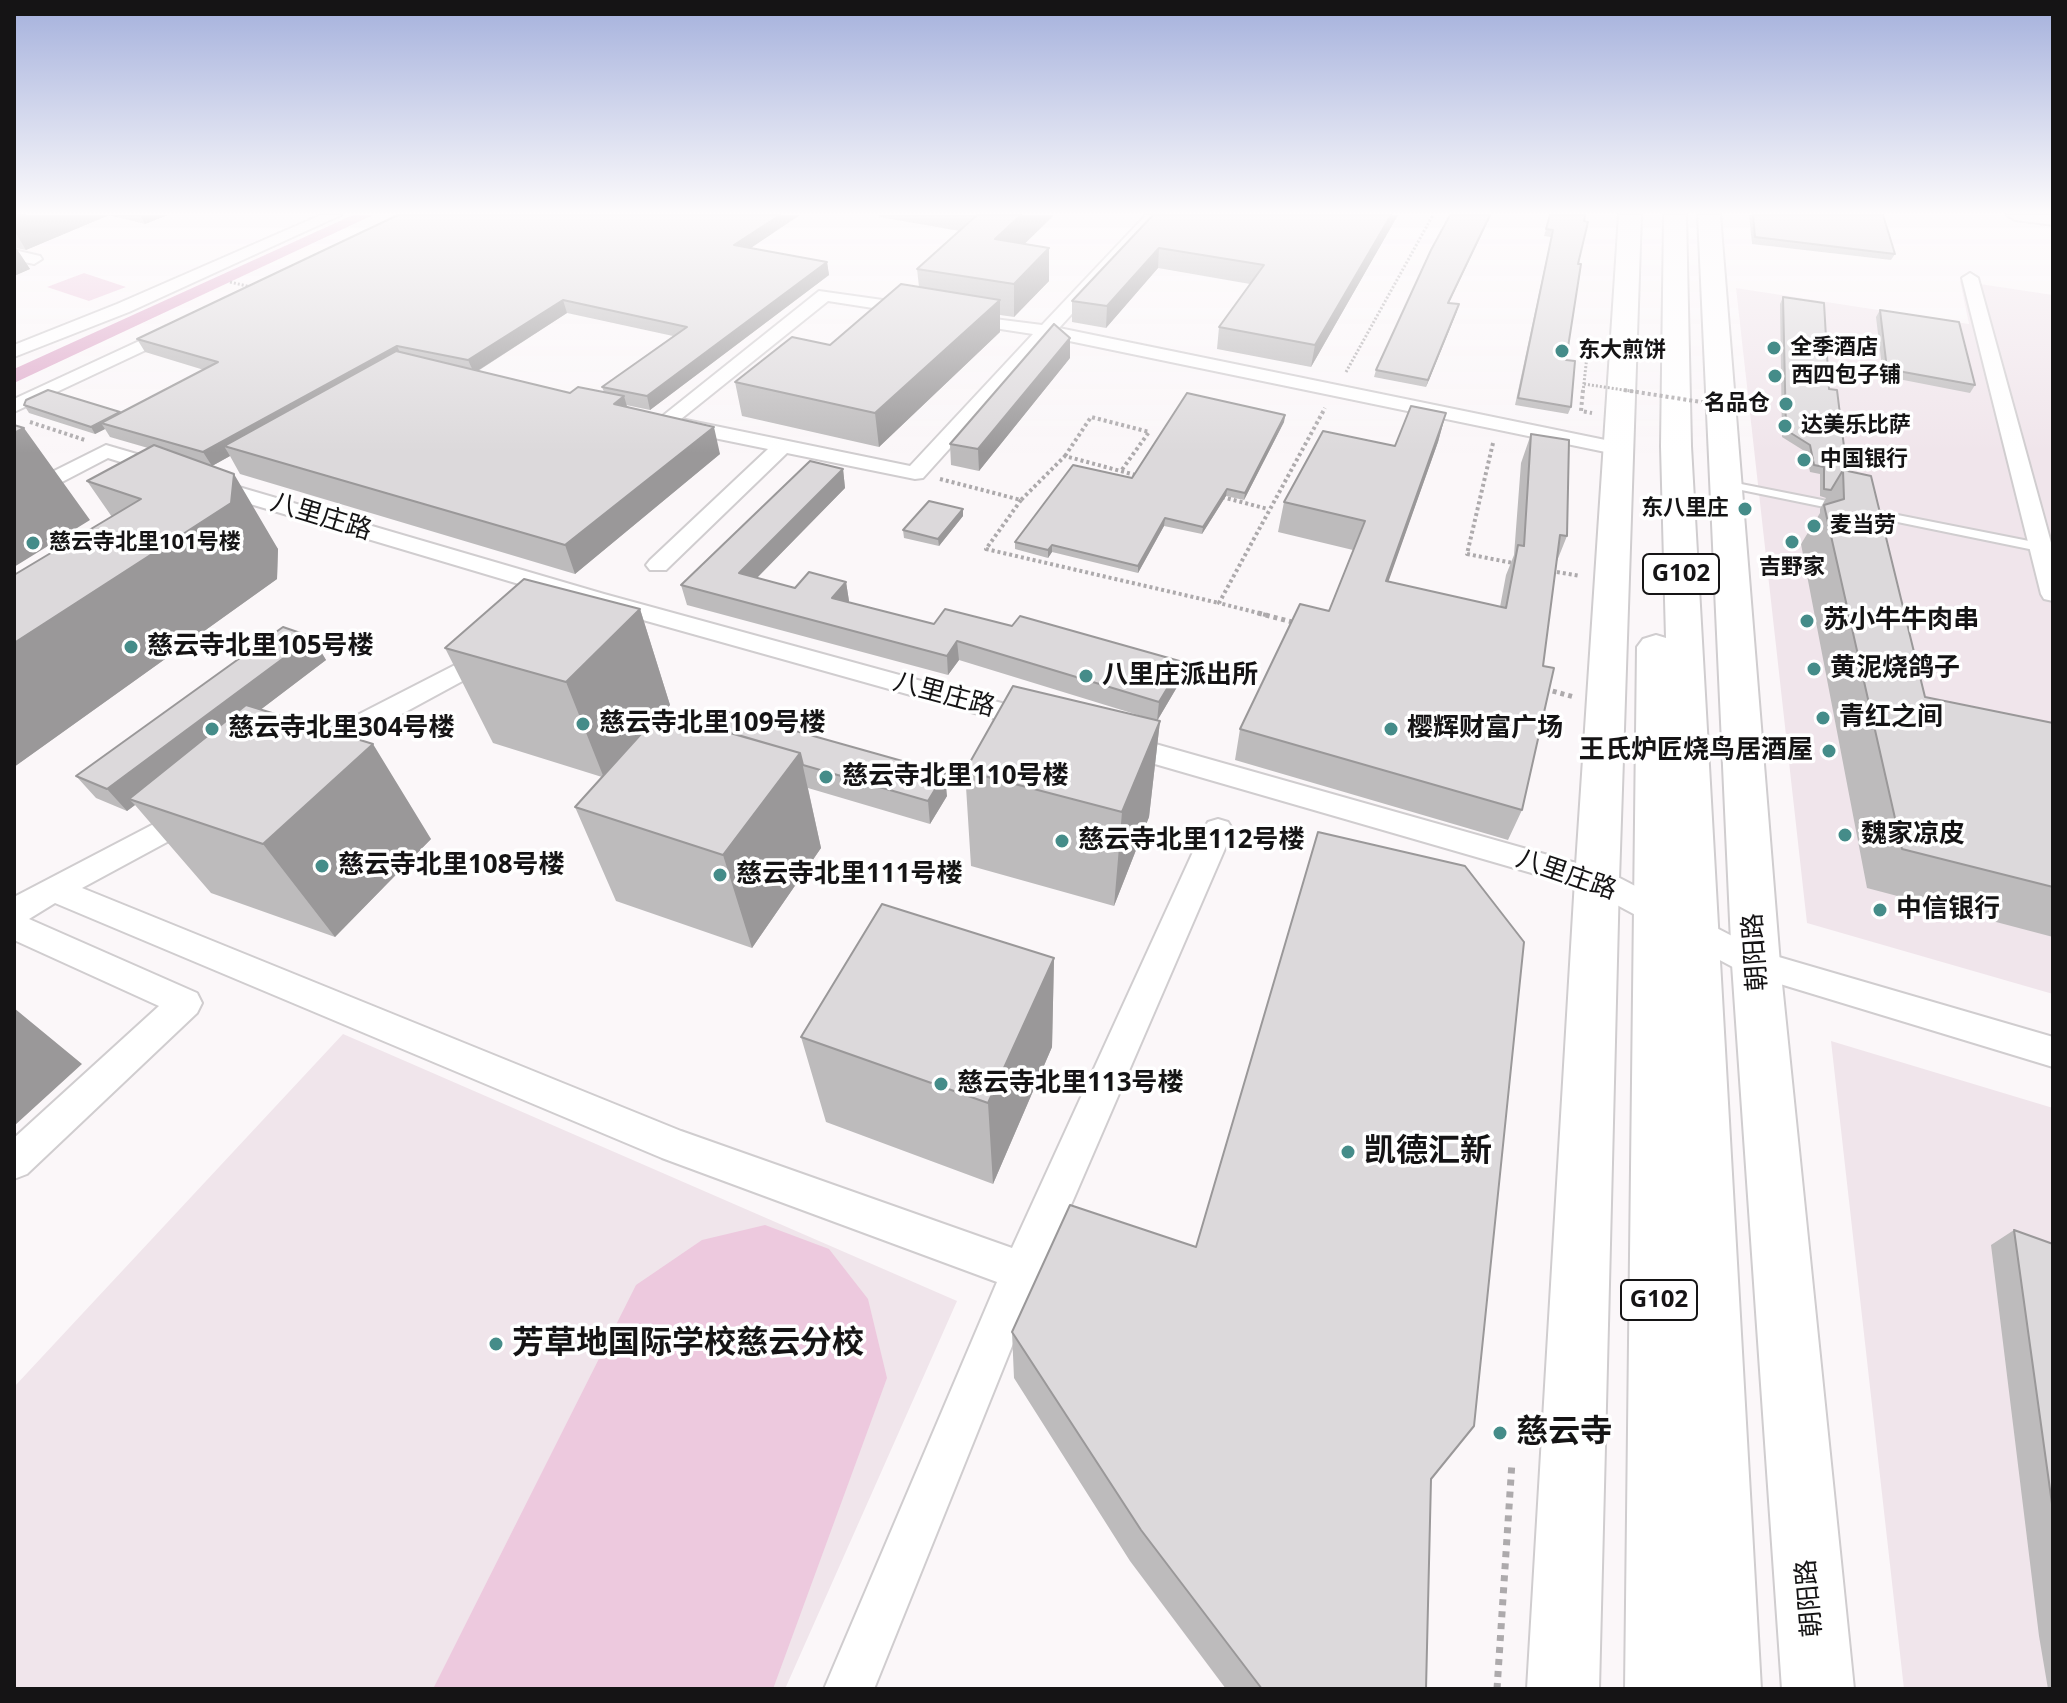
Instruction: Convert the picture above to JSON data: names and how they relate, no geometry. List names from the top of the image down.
{
  "streets": {
    "main road": ["G102", "朝阳路"],
    "street": ["八里庄路"]
  },
  "crossings": [
    ["八里庄路", "G102"],
    ["八里庄路", "朝阳路"]
  ],
  "places": [
    "全季酒店",
    "东大煎饼",
    "西四包子铺",
    "名品仓",
    "达美乐比萨",
    "中国银行",
    "东八里庄",
    "麦当劳",
    "吉野家",
    "慈云寺北里101号楼",
    "苏小牛牛肉串",
    "慈云寺北里105号楼",
    "黄泥烧鸽子",
    "八里庄派出所",
    "青红之间",
    "慈云寺北里109号楼",
    "慈云寺北里304号楼",
    "樱辉财富广场",
    "王氏炉匠烧鸟居酒屋",
    "慈云寺北里110号楼",
    "魏家凉皮",
    "慈云寺北里112号楼",
    "慈云寺北里108号楼",
    "慈云寺北里111号楼",
    "中信银行",
    "慈云寺北里113号楼",
    "凯德汇新",
    "芳草地国际学校慈云分校",
    "慈云寺"
  ]
}
